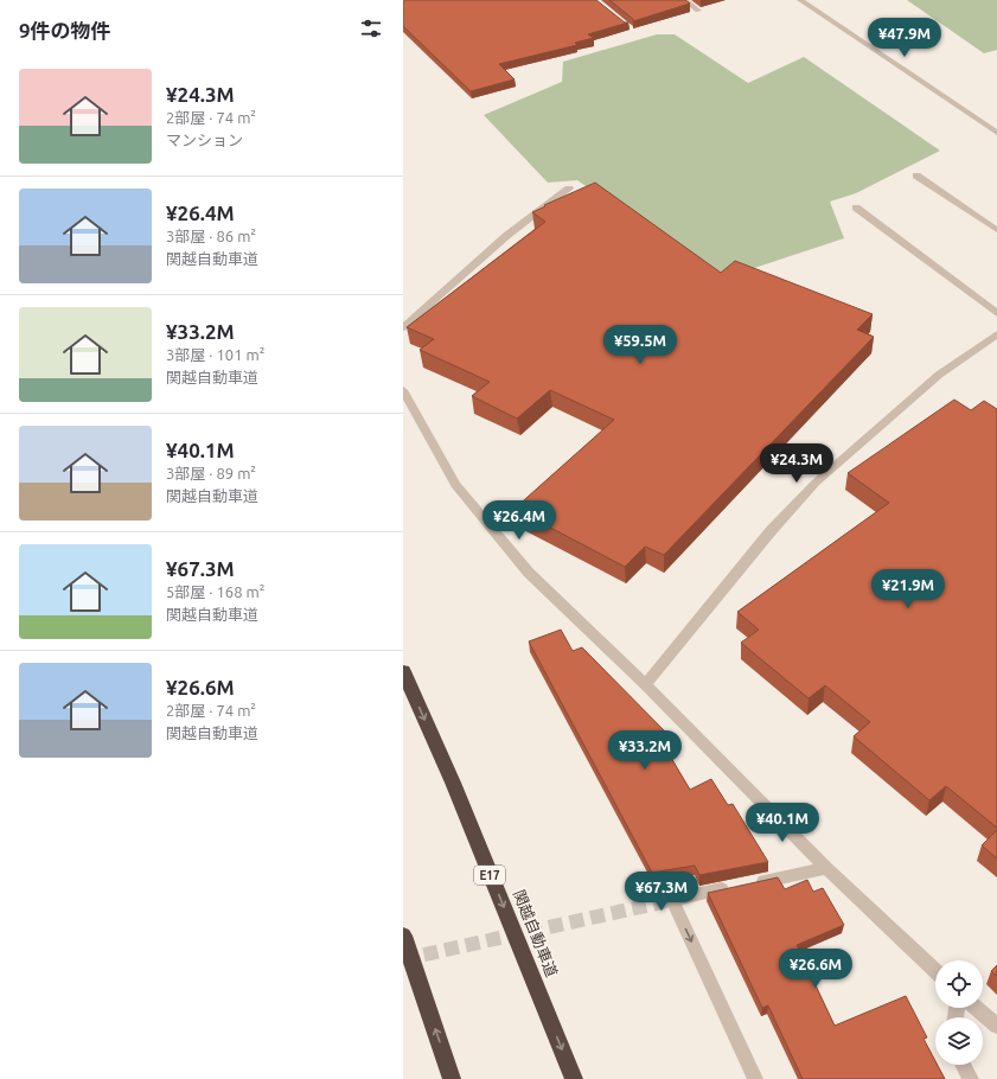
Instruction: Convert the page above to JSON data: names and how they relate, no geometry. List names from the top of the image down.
{
  "streets": {
    "highway": ["E17", "関越自動車道"]
  },
  "page": {
    "heading": "9件の物件",
    "price": [
      "¥47.9M",
      "¥59.5M",
      "¥24.3M",
      "¥26.4M",
      "¥21.9M",
      "¥33.2M",
      "¥40.1M",
      "¥67.3M",
      "¥26.6M"
    ],
    "list": [
      {
        "name": "¥24.3M",
        "note": "2部屋 · 74 m² · マンション"
      },
      {
        "name": "¥26.4M",
        "note": "3部屋 · 86 m² · 関越自動車道"
      },
      {
        "name": "¥33.2M",
        "note": "3部屋 · 101 m² · 関越自動車道"
      },
      {
        "name": "¥40.1M",
        "note": "3部屋 · 89 m² · 関越自動車道"
      },
      {
        "name": "¥67.3M",
        "note": "5部屋 · 168 m² · 関越自動車道"
      },
      {
        "name": "¥26.6M",
        "note": "2部屋 · 74 m² · 関越自動車道"
      }
    ]
  }
}
